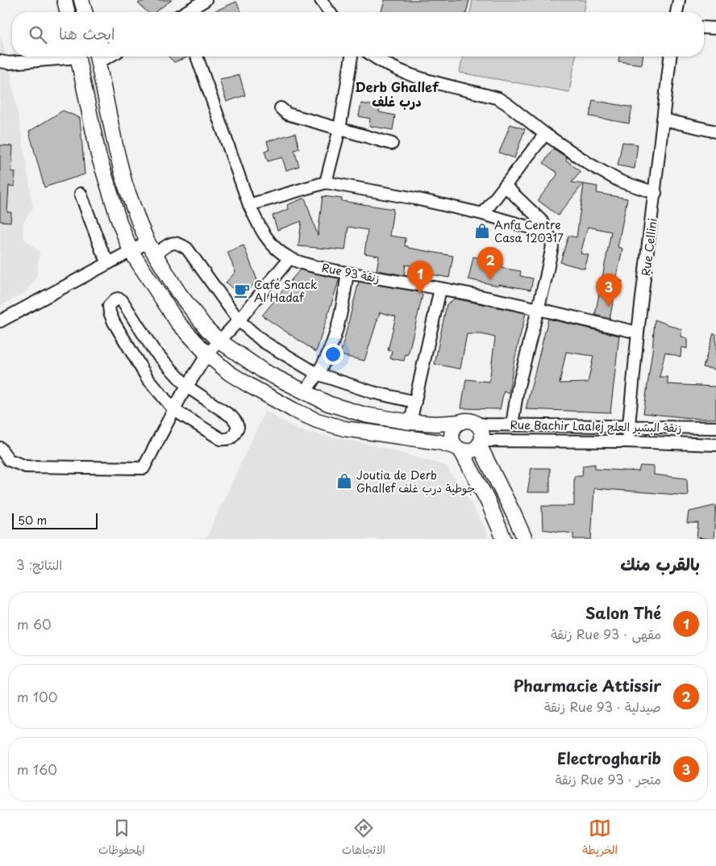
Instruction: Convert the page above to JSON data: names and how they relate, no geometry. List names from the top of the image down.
{
  "streets": {
    "street": ["Rue Cellini", "Rue 93 زنقة", "Rue Bachir Laalej زنقة البشير العلج"]
  },
  "crossings": [
    ["Rue Cellini", "Rue 93 زنقة"],
    ["Rue Cellini", "Rue Bachir Laalej زنقة البشير العلج"]
  ],
  "districts": ["Derb Ghallef درب غلف"],
  "places": {
    "shop": ["Anfa Centre Casa 120317", "Joutia de Derb Ghallef جوطية درب غلف"],
    "cafe": ["Café Snack Al Hadaf"]
  },
  "scale_bar": "50 m",
  "page": {
    "search": "ابحث هنا",
    "pins": ["2", "1", "3"],
    "scale": "50 m",
    "heading": ["بالقرب منك", "النتائج: 3"],
    "list": [
      {
        "mark": "1",
        "name": "Salon Thé",
        "note": "مقهى · Rue 93 زنقة",
        "value": "60 m"
      },
      {
        "mark": "2",
        "name": "Pharmacie Attissir",
        "note": "صيدلية · Rue 93 زنقة",
        "value": "100 m"
      },
      {
        "mark": "3",
        "name": "Electrogharib",
        "note": "متجر · Rue 93 زنقة",
        "value": "160 m"
      }
    ],
    "nav": ["الخريطة", "الاتجاهات", "المحفوظات"]
  }
}
